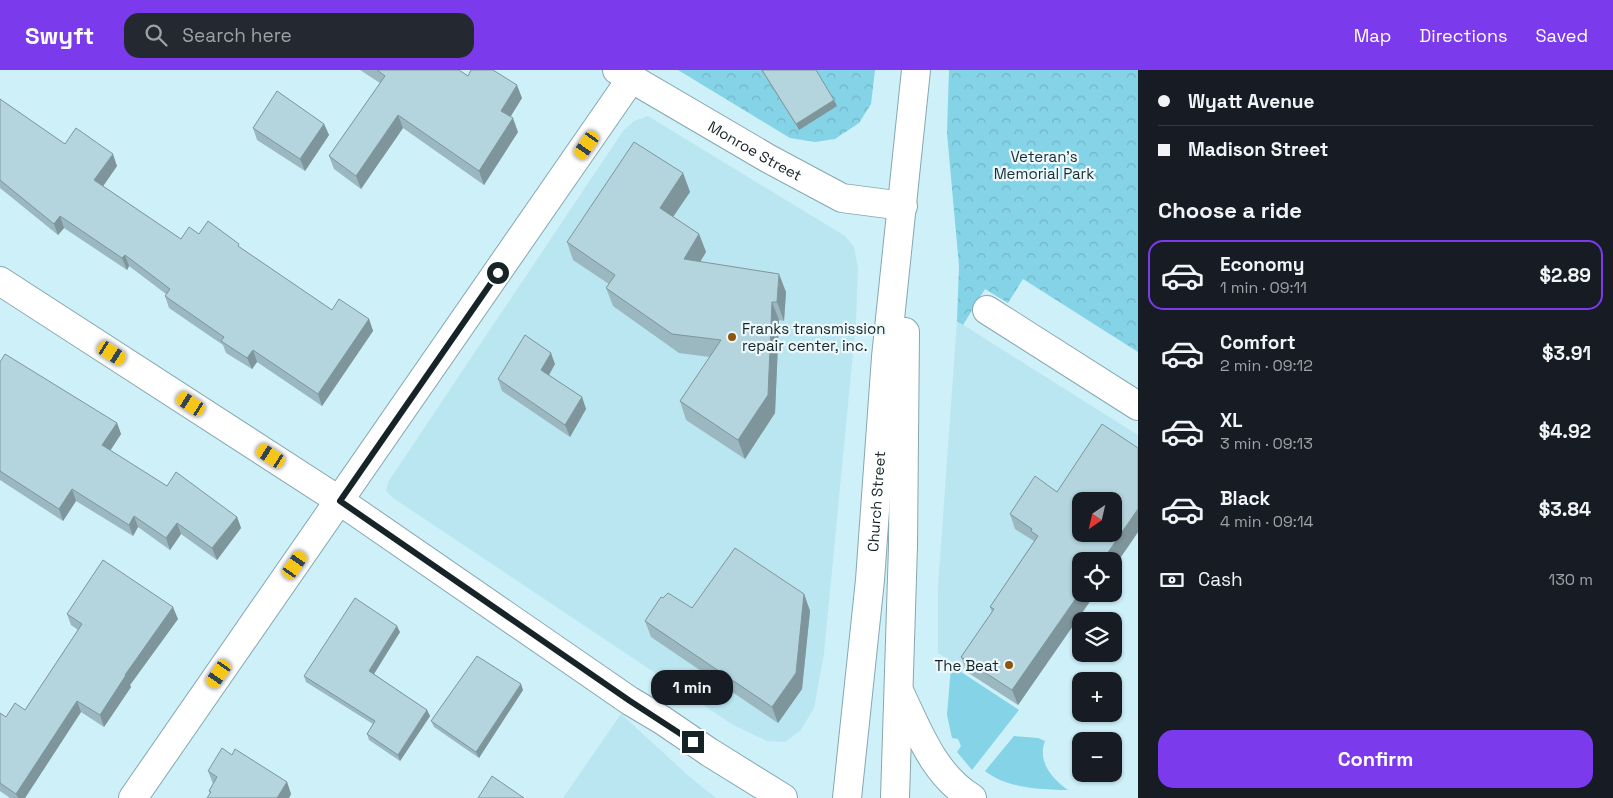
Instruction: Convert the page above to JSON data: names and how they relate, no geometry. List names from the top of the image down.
{
  "streets": {
    "street": ["Monroe Street", "Church Street"]
  },
  "crossings": [
    ["Monroe Street", "Church Street"]
  ],
  "parks": ["Veteran's Memorial Park"],
  "places": ["Franks transmission repair center, inc.", "The Beat"],
  "north": "bottom left",
  "page": {
    "header": "Swyft",
    "search": "Search here",
    "nav": ["Map", "Directions", "Saved"],
    "banner": ["Wyatt Avenue", "Madison Street"],
    "heading": "Choose a ride",
    "list": [
      {
        "name": "Economy",
        "note": "1 min · 09:11",
        "value": "$2.89"
      },
      {
        "name": "Comfort",
        "note": "2 min · 09:12",
        "value": "$3.91"
      },
      {
        "name": "XL",
        "note": "3 min · 09:13",
        "value": "$4.92"
      },
      {
        "name": "Black",
        "note": "4 min · 09:14",
        "value": "$3.84"
      }
    ],
    "map_buttons": ["+", "−"],
    "pay": ["Cash", "130 m"],
    "bubble": "1 min",
    "buttons": "Confirm"
  }
}
